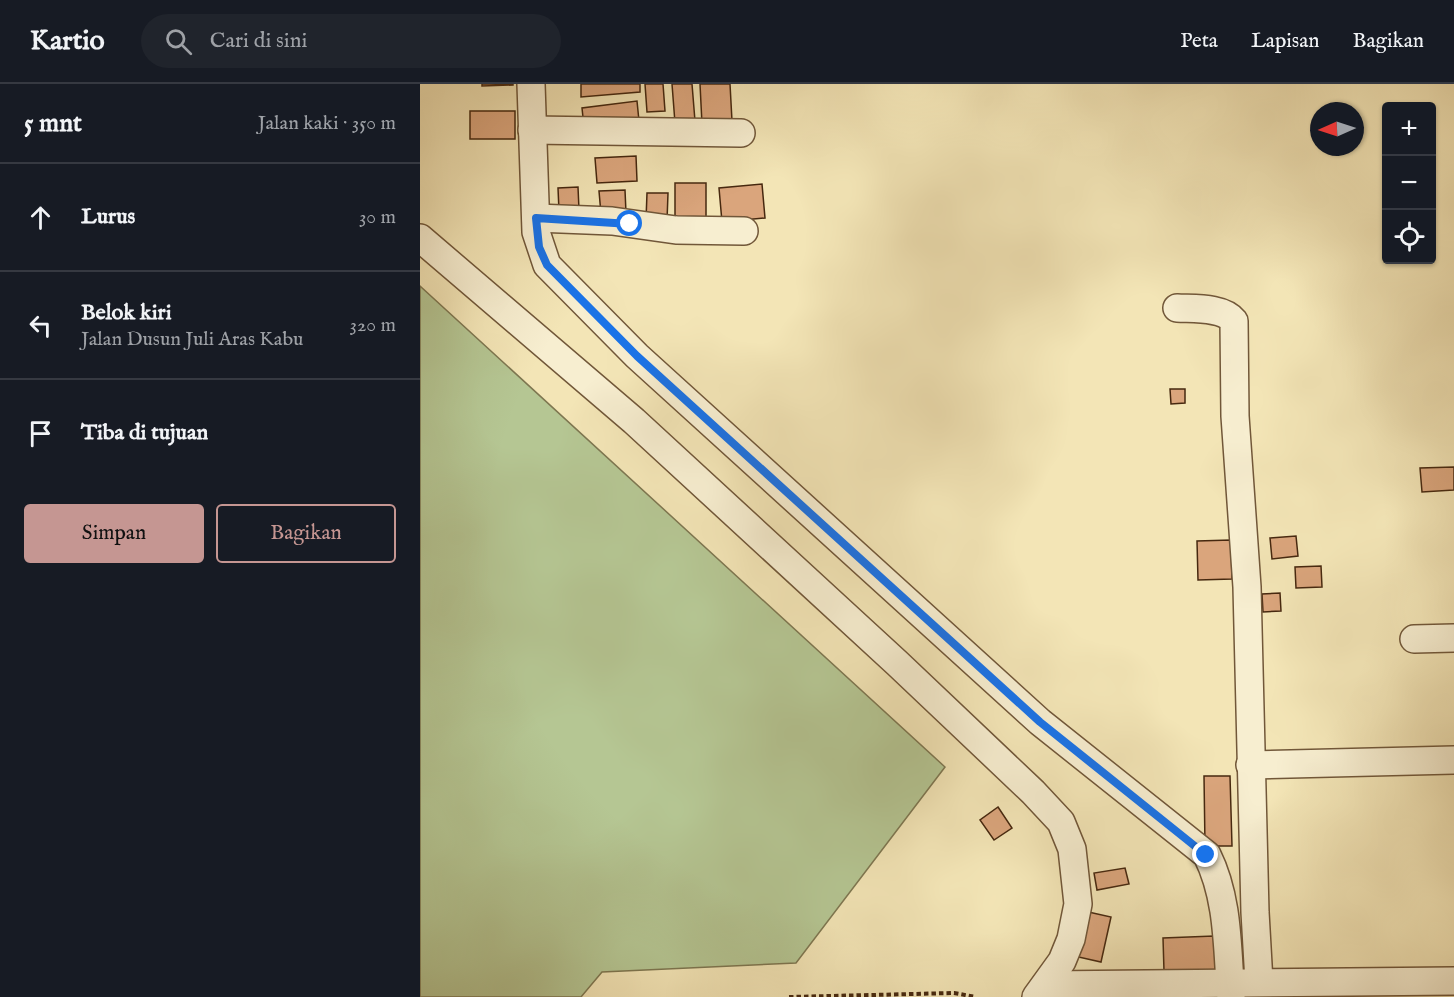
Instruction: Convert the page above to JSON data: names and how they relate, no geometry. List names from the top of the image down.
{
  "north": "left",
  "page": {
    "header": "Kartio",
    "search": "Cari di sini",
    "nav": ["Peta", "Lapisan", "Bagikan"],
    "heading": ["5 mnt", "Jalan kaki · 350 m"],
    "map_buttons": ["+", "−"],
    "list": [
      ["Lurus", "30 m"],
      ["Belok kiri", "Jalan Dusun Juli Aras Kabu", "320 m"],
      "Tiba di tujuan"
    ],
    "buttons": ["Simpan", "Bagikan"]
  }
}
